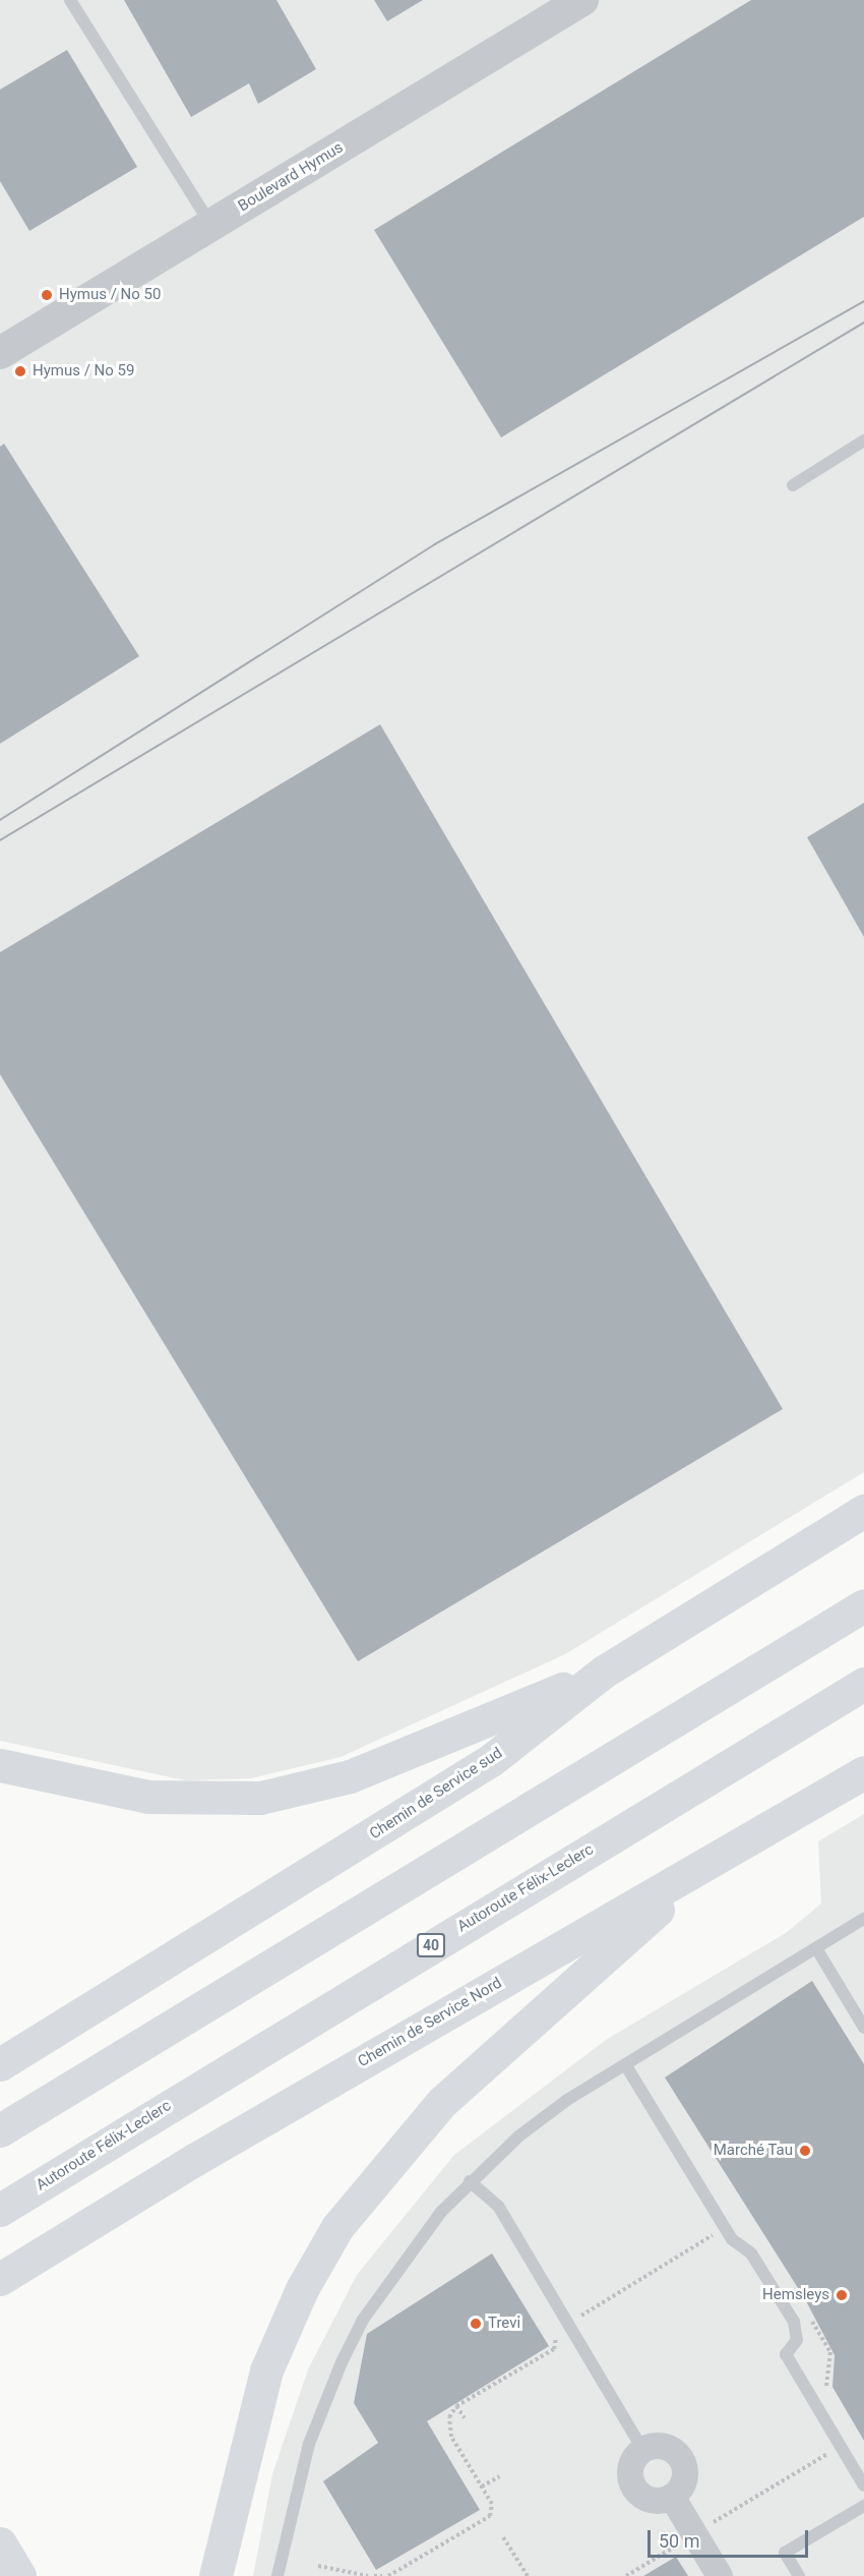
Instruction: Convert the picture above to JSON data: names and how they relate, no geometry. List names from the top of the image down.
{
  "streets": {
    "main road": [
      "Chemin de Service sud",
      "Autoroute Félix-Leclerc",
      "40",
      "Chemin de Service Nord"
    ],
    "street": ["Boulevard Hymus"]
  },
  "places": [
    "Hymus / No 50",
    "Hymus / No 59",
    "Marché Tau",
    "Hemsleys",
    "Trevi"
  ],
  "scale_bar": "50 m"
}
